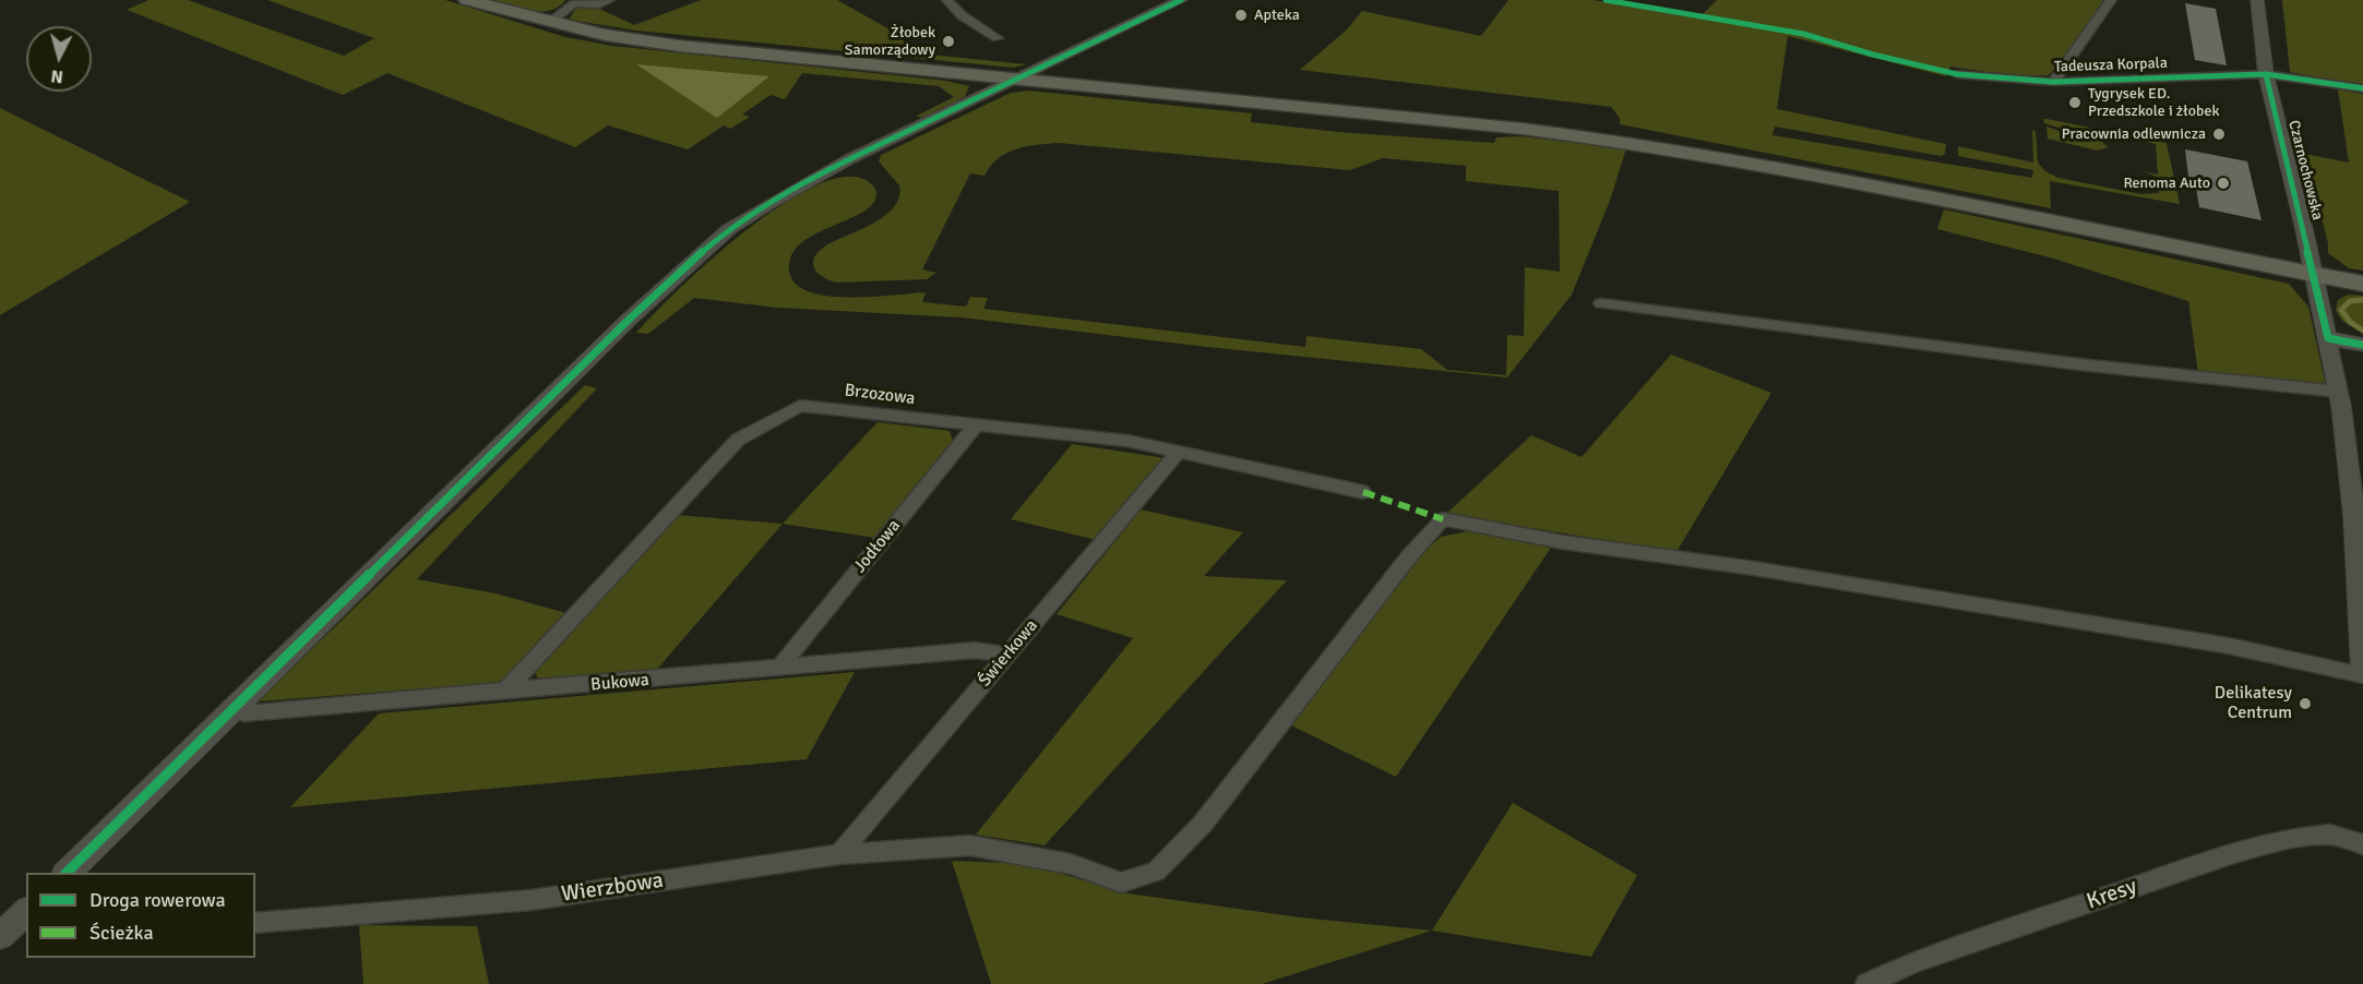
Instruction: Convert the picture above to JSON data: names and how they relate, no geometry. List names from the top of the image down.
{
  "streets": {
    "street": [
      "Tadeusza Korpala",
      "Czarnochowska",
      "Brzozowa",
      "Jodłowa",
      "Świerkowa",
      "Bukowa",
      "Wierzbowa",
      "Kresy"
    ]
  },
  "crossings": [
    ["Tadeusza Korpala", "Czarnochowska"],
    ["Czarnochowska", "Wierzbowa"],
    ["Brzozowa", "Jodłowa"],
    ["Brzozowa", "Świerkowa"],
    ["Brzozowa", "Bukowa"],
    ["Jodłowa", "Bukowa"],
    ["Świerkowa", "Bukowa"],
    ["Świerkowa", "Wierzbowa"]
  ],
  "places": [
    "Apteka",
    "Żłobek Samorządowy",
    "Tygrysek ED. Przedszkole i żłobek",
    "Pracownia odlewnicza",
    "Renoma Auto",
    "Delikatesy Centrum"
  ],
  "legend": ["Droga rowerowa", "Ścieżka"],
  "north": "bottom"
}
